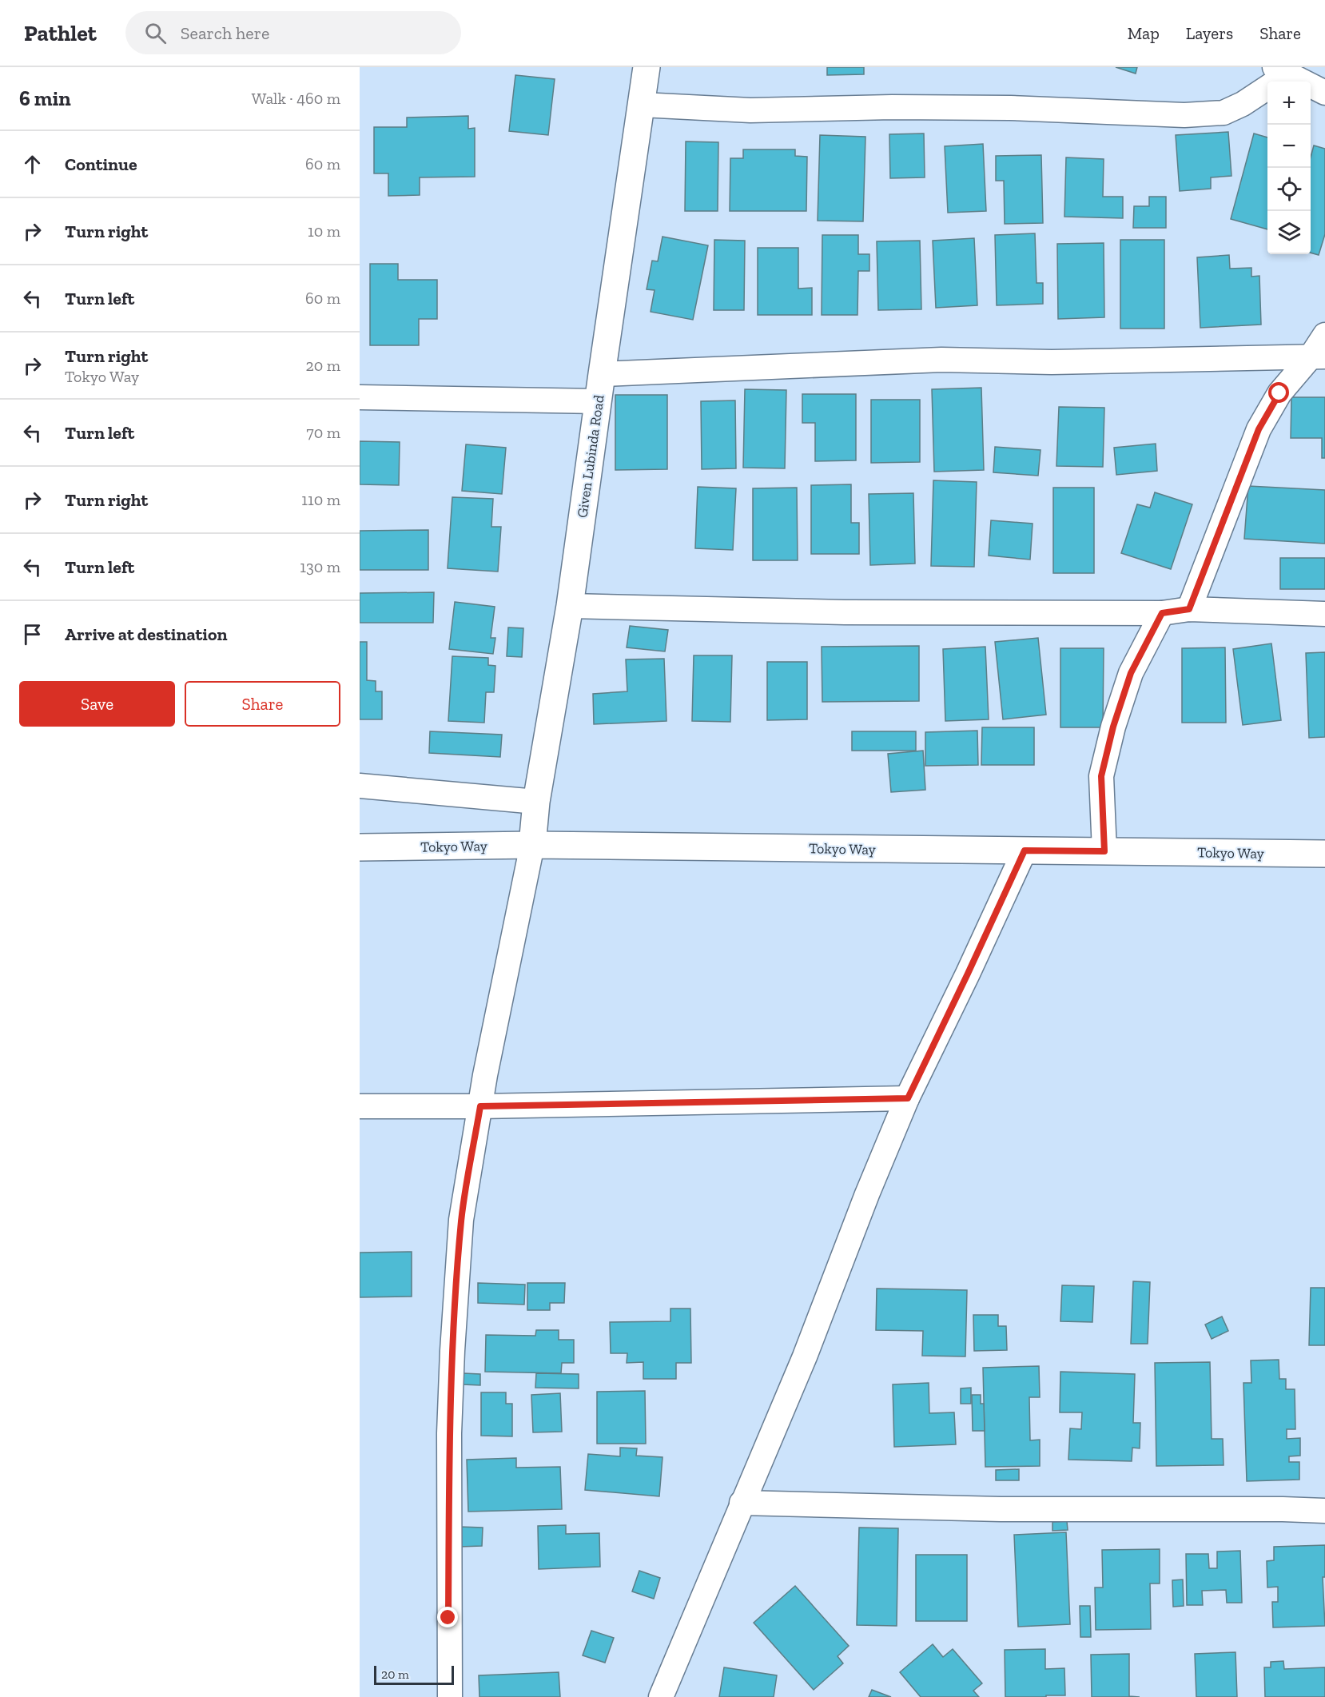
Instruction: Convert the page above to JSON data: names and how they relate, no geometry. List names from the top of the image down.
{
  "streets": {
    "main road": ["Given Lubinda Road", "Tokyo Way"]
  },
  "crossings": [
    ["Given Lubinda Road", "Tokyo Way"]
  ],
  "scale_bar": "20 m",
  "page": {
    "header": "Pathlet",
    "search": "Search here",
    "nav": ["Map", "Layers", "Share"],
    "heading": ["6 min", "Walk · 460 m"],
    "map_buttons": ["+", "−"],
    "list": [
      ["Continue", "60 m"],
      ["Turn right", "10 m"],
      ["Turn left", "60 m"],
      ["Turn right", "Tokyo Way", "20 m"],
      ["Turn left", "70 m"],
      ["Turn right", "110 m"],
      ["Turn left", "130 m"],
      "Arrive at destination"
    ],
    "buttons": ["Save", "Share"],
    "scale": "20 m"
  }
}
